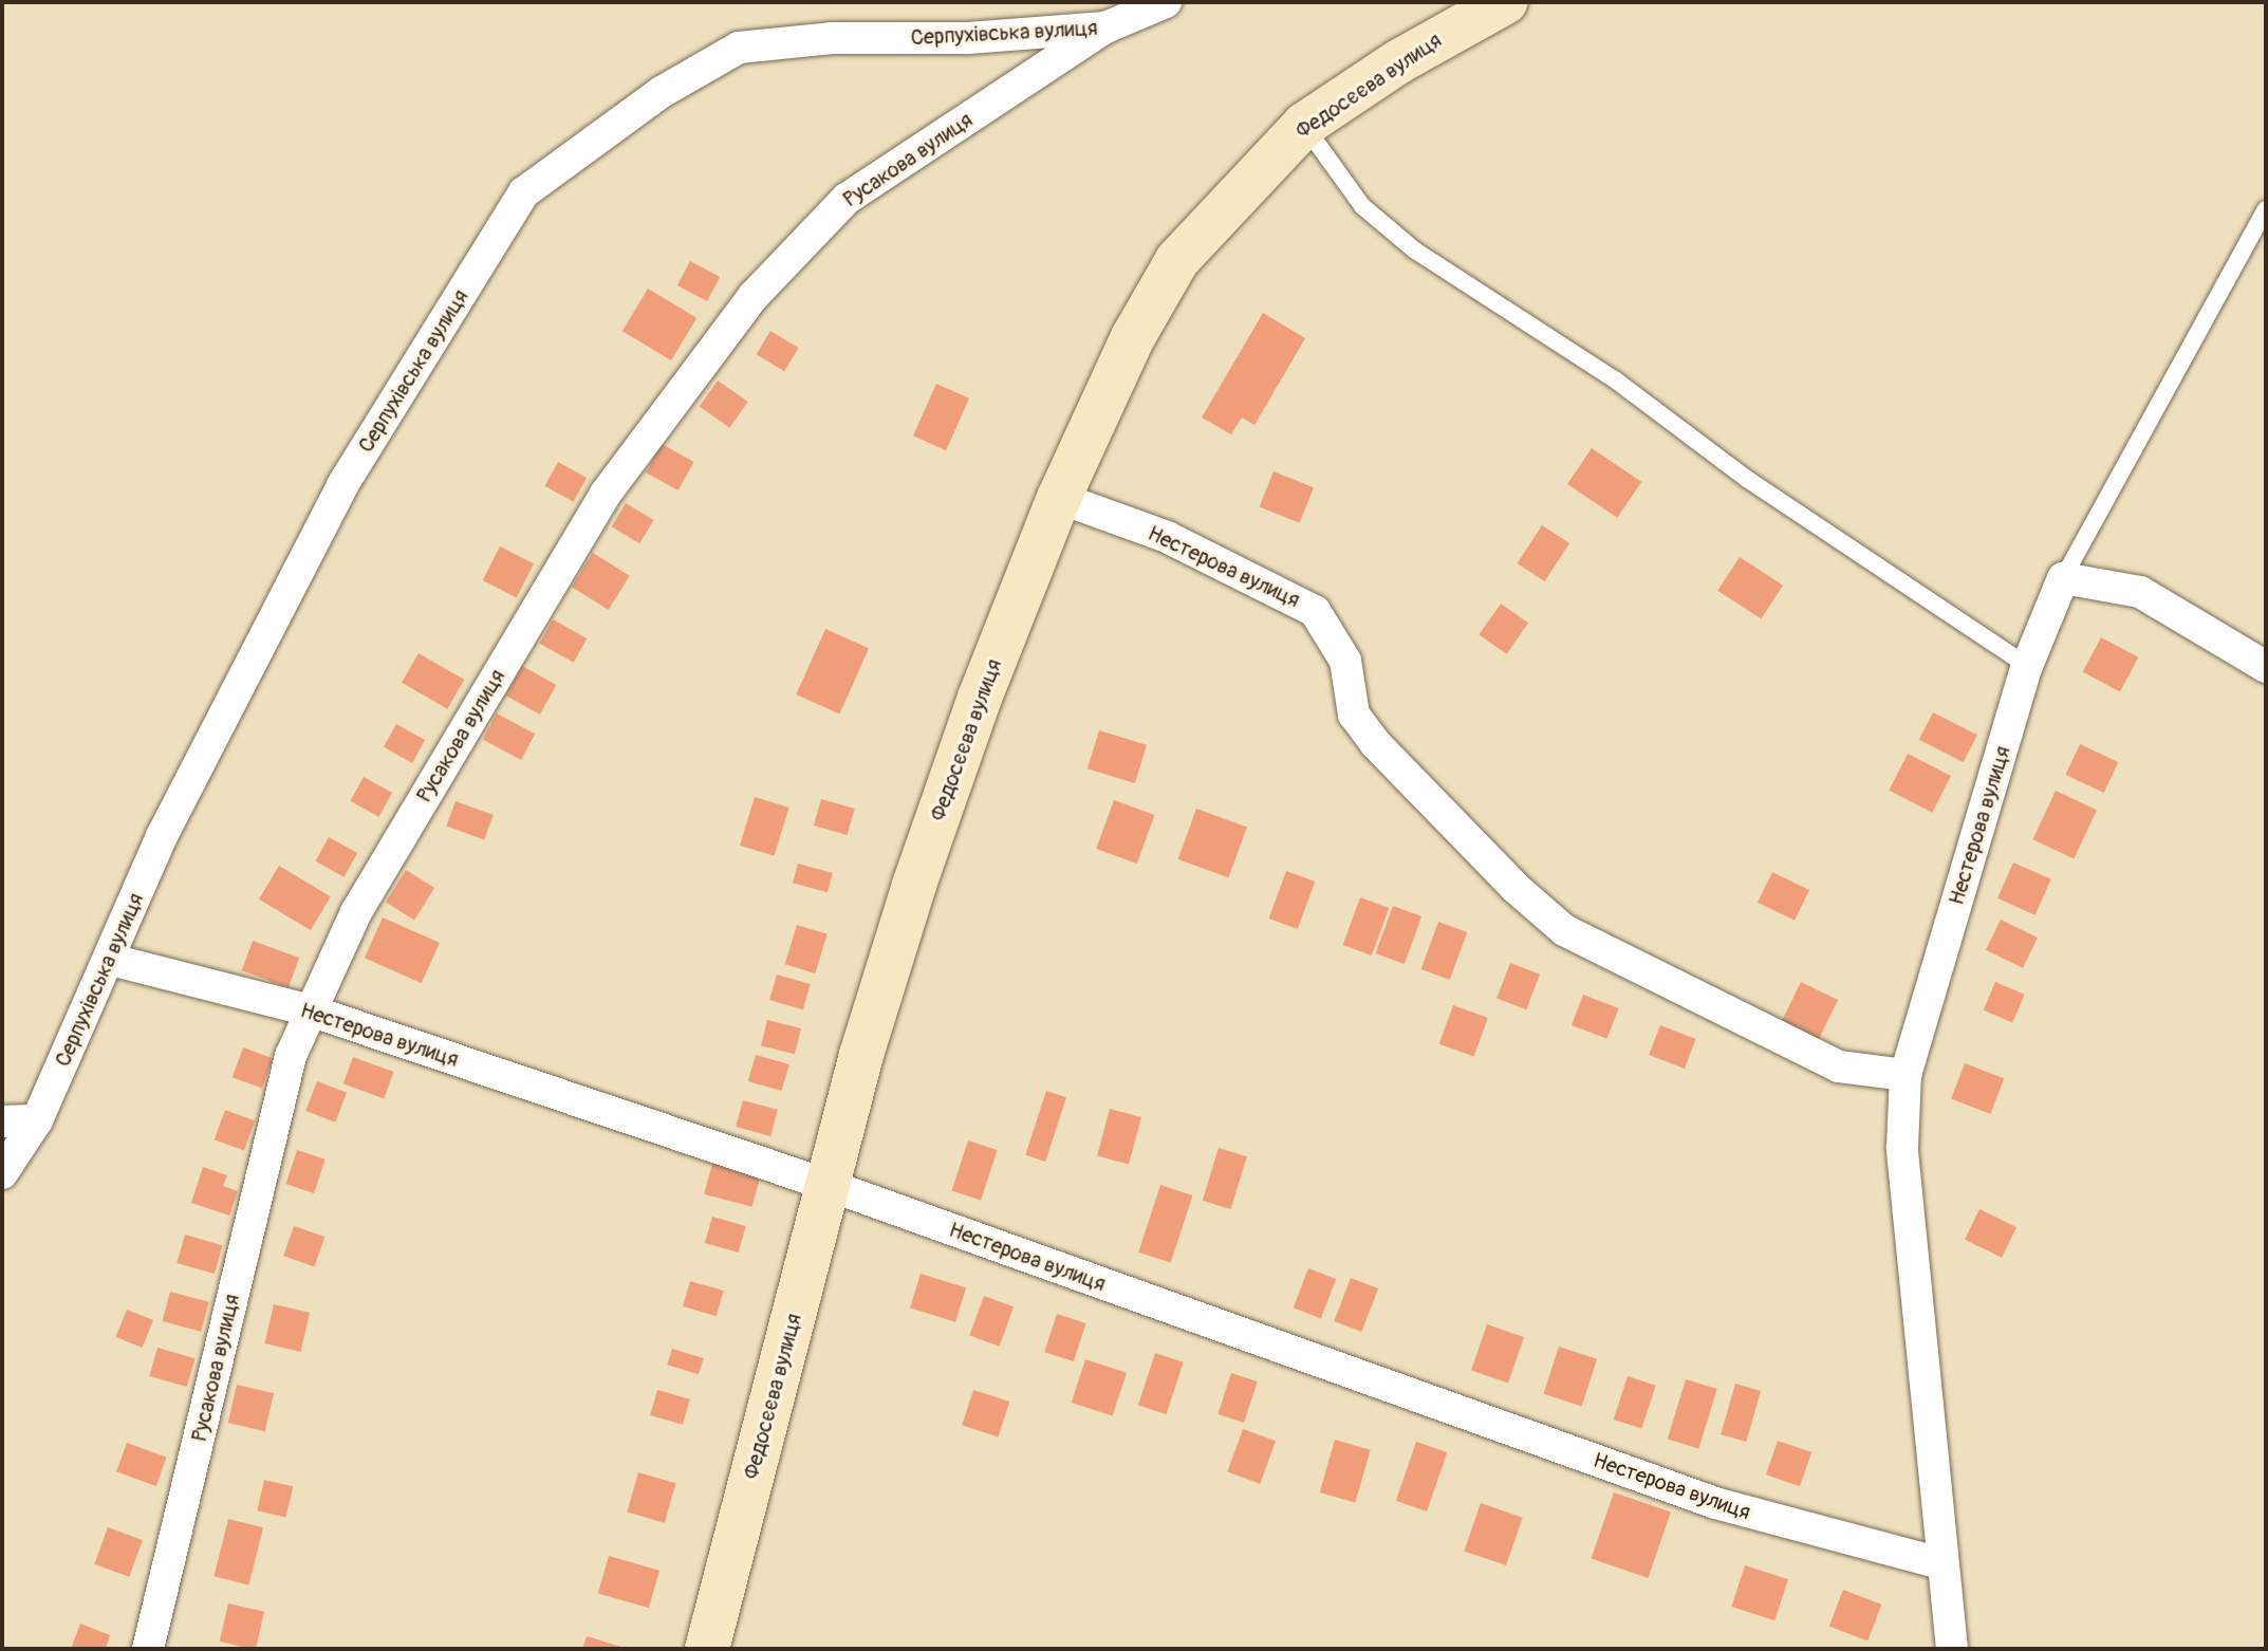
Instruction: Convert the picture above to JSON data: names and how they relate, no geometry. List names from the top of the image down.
{
  "streets": {
    "main road": ["Федосєєва вулиця"],
    "street": ["Серпухівська вулиця", "Русакова вулиця", "Нестерова вулиця"]
  },
  "crossings": [
    ["Серпухівська вулиця", "Русакова вулиця"],
    ["Серпухівська вулиця", "Нестерова вулиця"],
    ["Федосєєва вулиця", "Нестерова вулиця"],
    ["Русакова вулиця", "Нестерова вулиця"]
  ]
}
